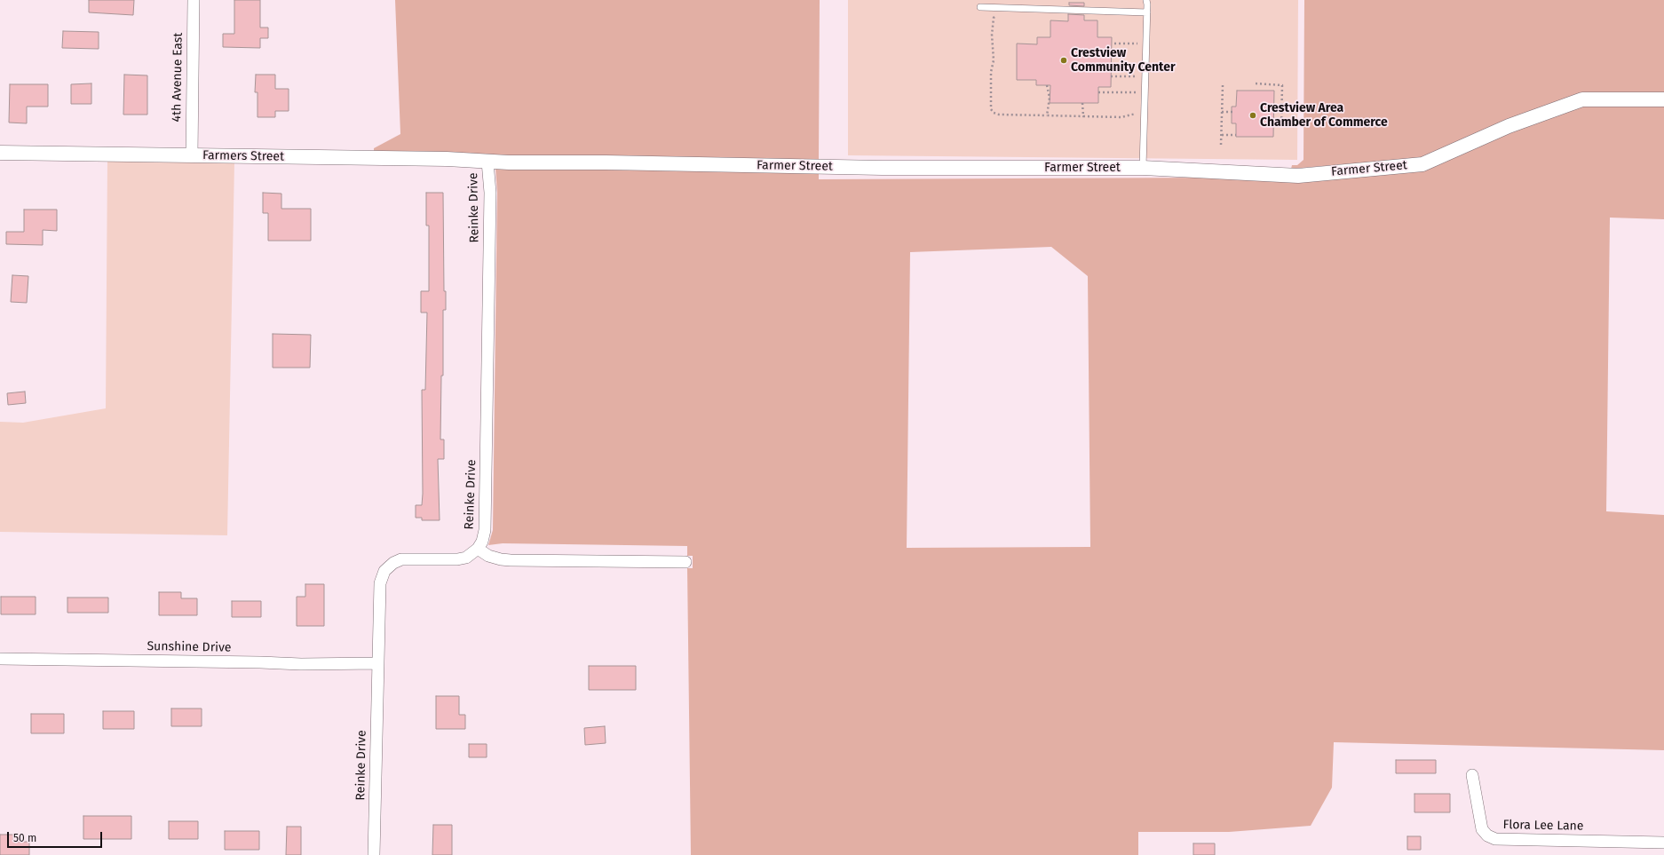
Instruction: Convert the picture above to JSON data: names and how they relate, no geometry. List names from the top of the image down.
{
  "streets": {
    "street": [
      "4th Avenue East",
      "Farmers Street",
      "Farmer Street",
      "Reinke Drive",
      "Sunshine Drive",
      "Flora Lee Lane"
    ]
  },
  "crossings": [
    ["4th Avenue East", "Farmers Street"],
    ["Farmers Street", "Farmer Street"],
    ["Farmers Street", "Reinke Drive"],
    ["Farmer Street", "Reinke Drive"],
    ["Reinke Drive", "Sunshine Drive"]
  ],
  "places": ["Crestview Community Center", "Crestview Area Chamber of Commerce"],
  "scale_bar": "50 m"
}
